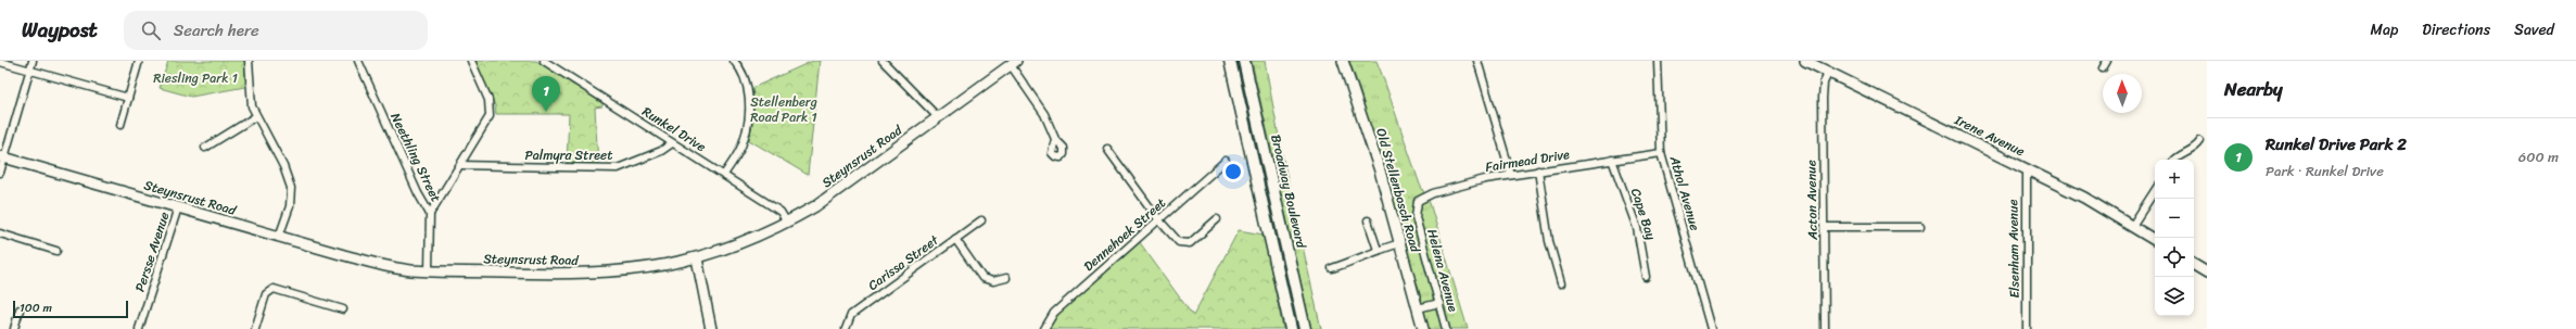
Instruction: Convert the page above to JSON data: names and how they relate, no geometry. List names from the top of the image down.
{
  "streets": {
    "main road": ["Broadway Boulevard"],
    "street": [
      "Runkel Drive",
      "Irene Avenue",
      "Palmyra Street",
      "Steynsrust Road",
      "Neethling Street",
      "Fairmead Drive",
      "Old Stellenbosch Road",
      "Athol Avenue",
      "Acton Avenue",
      "Cape Bay",
      "Dennehoek Street",
      "Elsenham Avenue",
      "Persse Avenue",
      "Carissa Street",
      "Helena Avenue"
    ]
  },
  "crossings": [
    ["Runkel Drive", "Palmyra Street"],
    ["Runkel Drive", "Steynsrust Road"],
    ["Irene Avenue", "Acton Avenue"],
    ["Irene Avenue", "Elsenham Avenue"],
    ["Steynsrust Road", "Neethling Street"],
    ["Steynsrust Road", "Persse Avenue"],
    ["Fairmead Drive", "Athol Avenue"],
    ["Fairmead Drive", "Cape Bay"],
    ["Fairmead Drive", "Helena Avenue"]
  ],
  "parks": ["Riesling Park 1", "Stellenberg Road Park 1"],
  "scale_bar": "100 m",
  "north": "top",
  "page": {
    "header": "Waypost",
    "search": "Search here",
    "nav": ["Map", "Directions", "Saved"],
    "heading": "Nearby",
    "pins": "1",
    "list": [
      {
        "mark": "1",
        "name": "Runkel Drive Park 2",
        "note": "Park · Runkel Drive",
        "value": "600 m"
      }
    ],
    "map_buttons": ["+", "−"],
    "scale": "100 m"
  }
}
